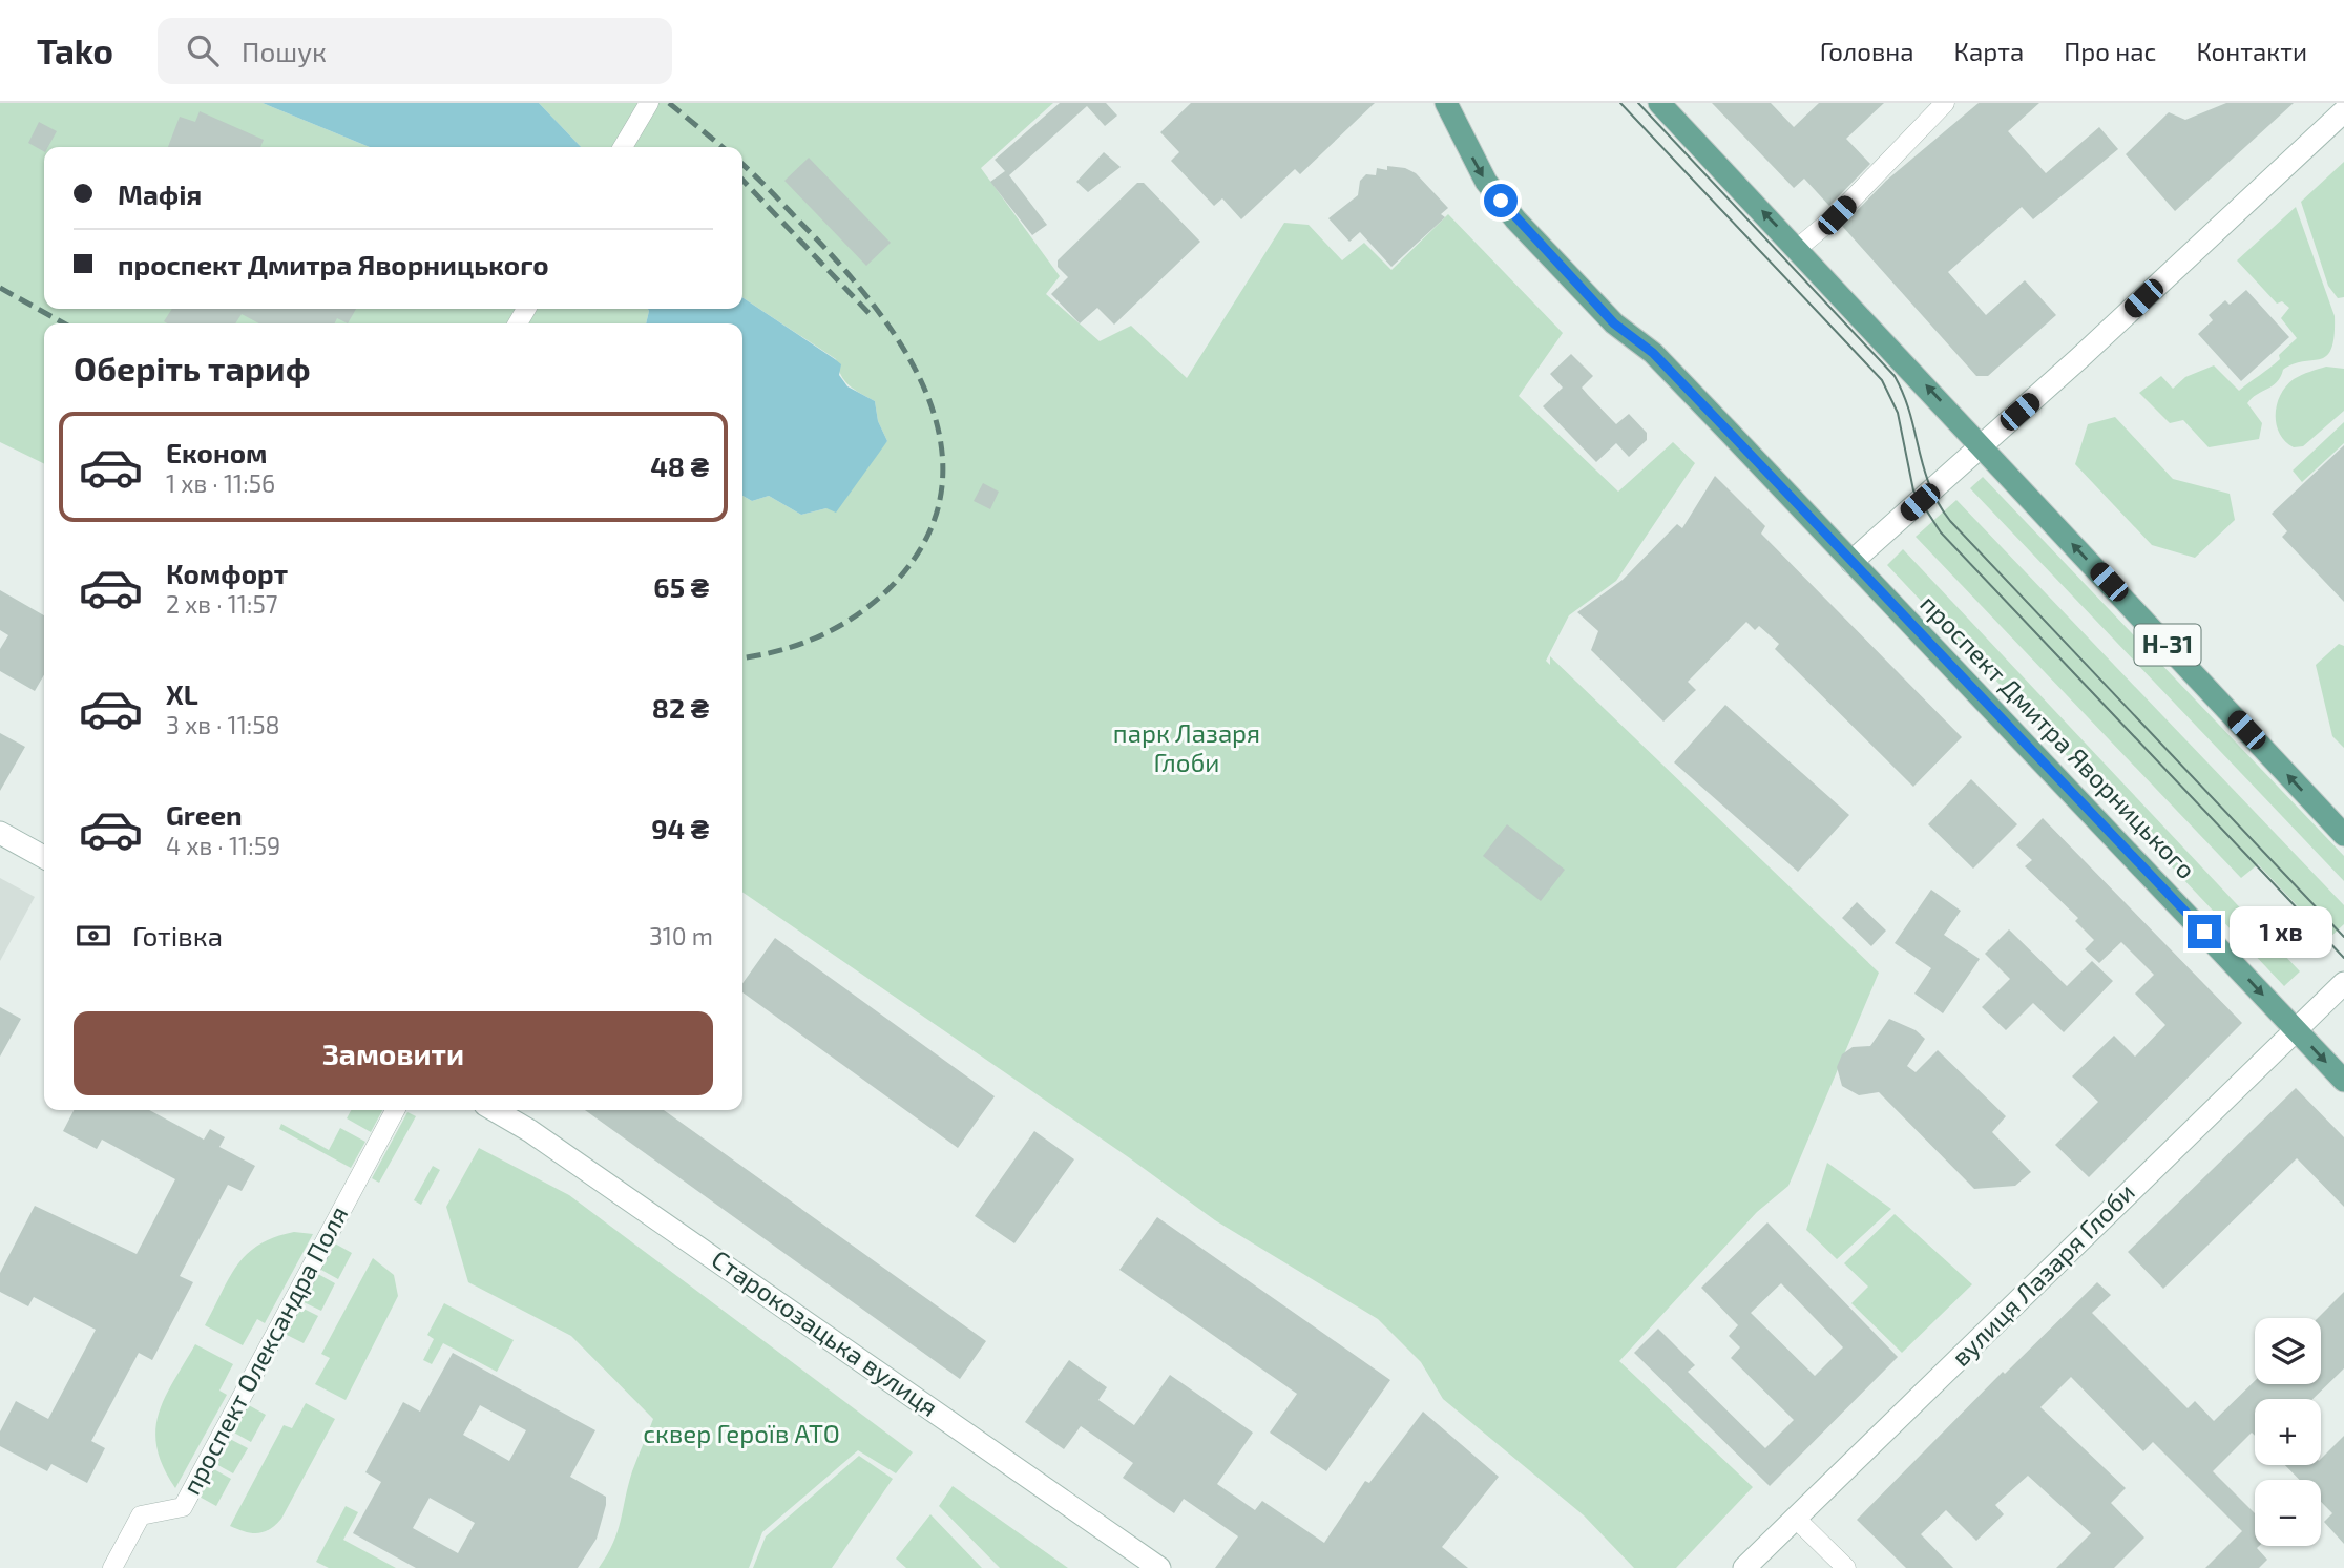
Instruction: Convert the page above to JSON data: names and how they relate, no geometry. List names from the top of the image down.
{
  "streets": {
    "main road": ["Н-31", "проспект Дмитра Яворницького"],
    "street": ["вулиця Лазаря Глоби", "Старокозацька вулиця", "проспект Олександра Поля"]
  },
  "crossings": [
    ["проспект Дмитра Яворницького", "вулиця Лазаря Глоби"]
  ],
  "parks": ["парк Лазаря Глоби", "сквер Героїв АТО"],
  "page": {
    "header": "Tako",
    "search": "Пошук",
    "nav": [
      "Головна",
      "Карта",
      "Про нас",
      "Контакти"
    ],
    "banner": ["Мафія", "проспект Дмитра Яворницького"],
    "heading": "Оберіть тариф",
    "list": [
      {
        "name": "Економ",
        "note": "1 хв · 11:56",
        "value": "48 ₴"
      },
      {
        "name": "Комфорт",
        "note": "2 хв · 11:57",
        "value": "65 ₴"
      },
      {
        "name": "XL",
        "note": "3 хв · 11:58",
        "value": "82 ₴"
      },
      {
        "name": "Green",
        "note": "4 хв · 11:59",
        "value": "94 ₴"
      }
    ],
    "pay": ["Готівка", "310 m"],
    "bubble": "1 хв",
    "buttons": "Замовити",
    "map_buttons": ["+", "−"]
  }
}
